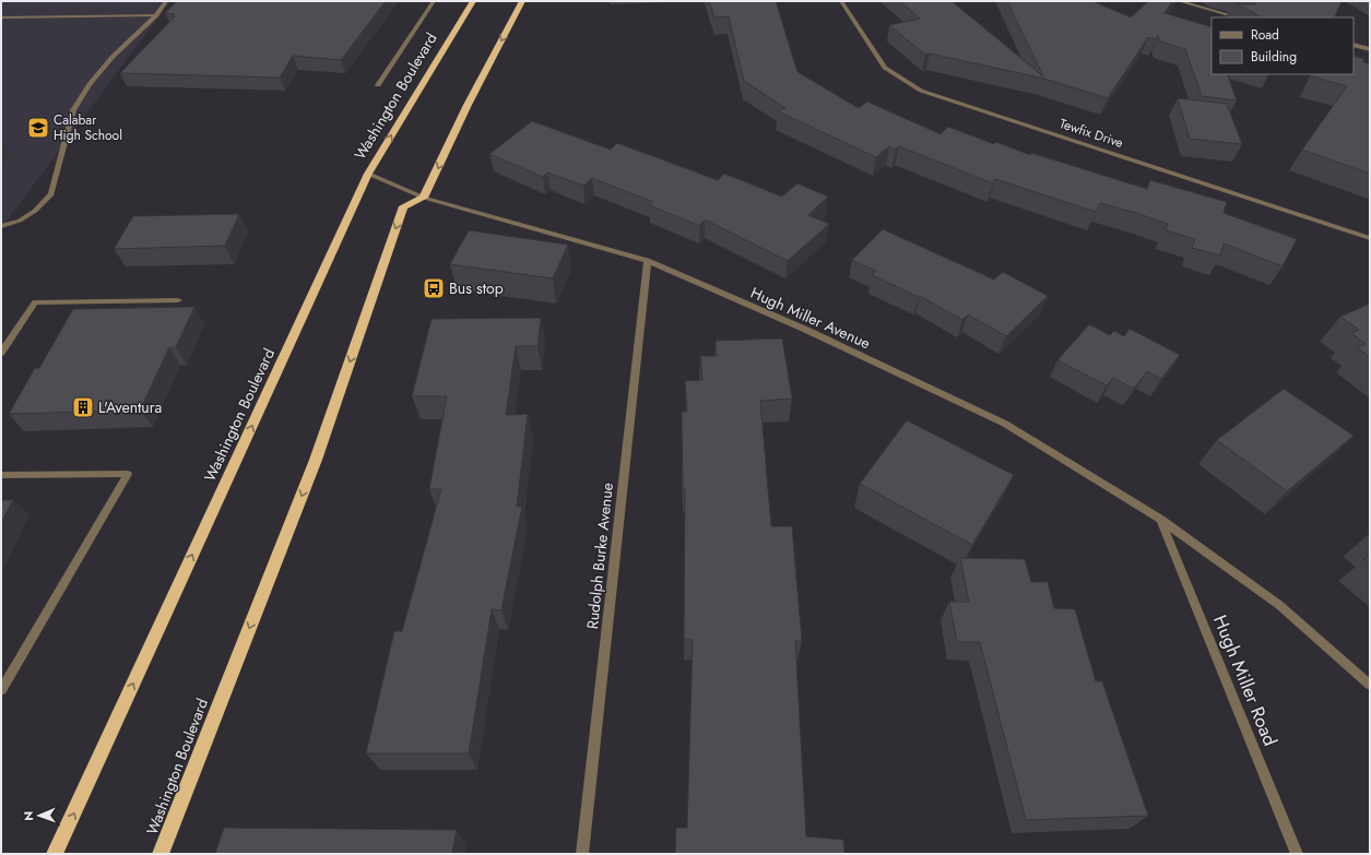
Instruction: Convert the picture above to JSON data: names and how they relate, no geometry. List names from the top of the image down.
{
  "streets": {
    "highway": ["Washington Boulevard"],
    "street": [
      "Tewfix Drive",
      "Hugh Miller Avenue",
      "Rudolph Burke Avenue",
      "Hugh Miller Road"
    ]
  },
  "crossings": [
    ["Washington Boulevard", "Hugh Miller Avenue"],
    ["Hugh Miller Avenue", "Rudolph Burke Avenue"],
    ["Hugh Miller Avenue", "Hugh Miller Road"]
  ],
  "places": {
    "school or university": ["Calabar High School"],
    "bus stop": ["Bus stop"],
    "building": ["L'Aventura"]
  },
  "legend": ["Road", "Building"],
  "north": "left"
}
